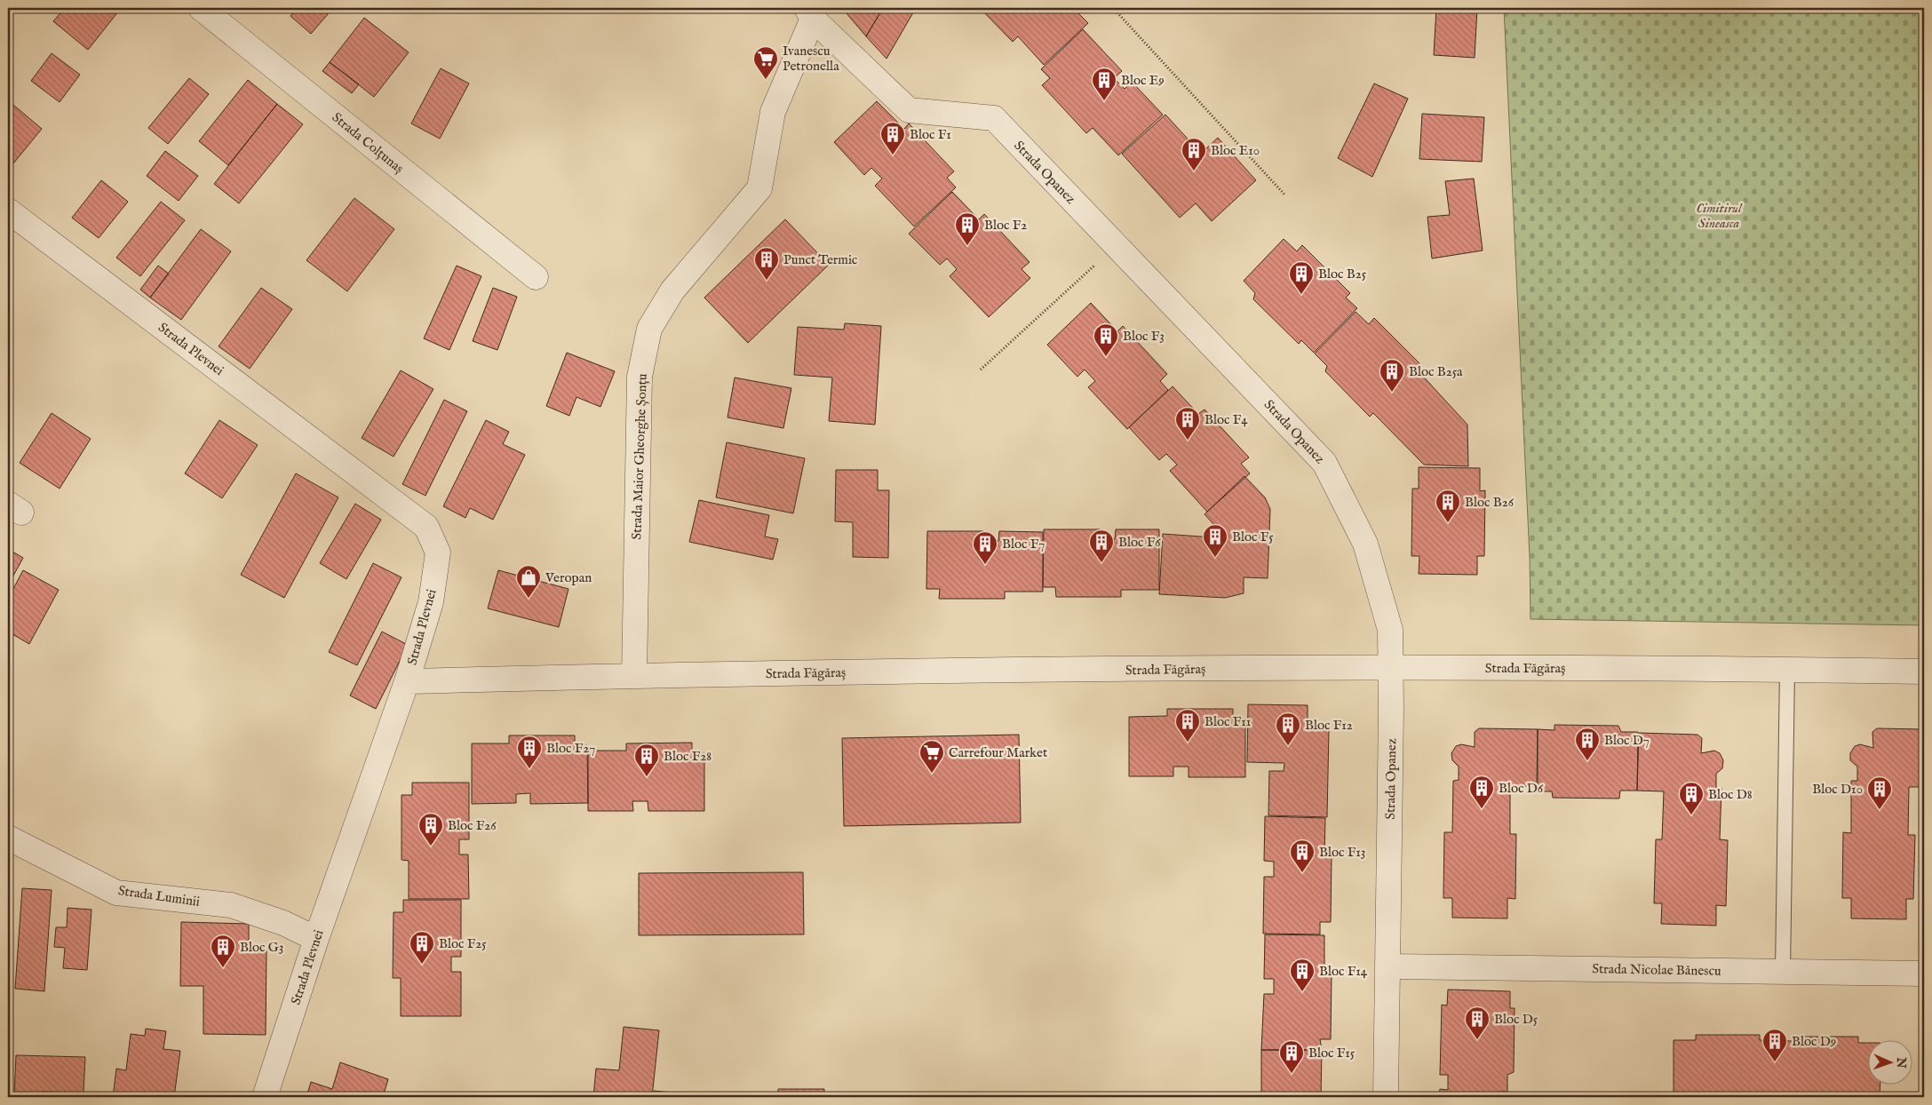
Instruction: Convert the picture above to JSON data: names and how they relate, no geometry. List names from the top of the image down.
{
  "streets": {
    "street": [
      "Strada Colțunaș",
      "Strada Opanez",
      "Strada Plevnei",
      "Strada Maior Gheorghe Șonțu",
      "Strada Făgăraș",
      "Strada Luminii",
      "Strada Nicolae Bănescu"
    ]
  },
  "crossings": [
    ["Strada Opanez", "Strada Maior Gheorghe Șonțu"],
    ["Strada Opanez", "Strada Făgăraș"],
    ["Strada Opanez", "Strada Nicolae Bănescu"],
    ["Strada Plevnei", "Strada Făgăraș"],
    ["Strada Plevnei", "Strada Luminii"],
    ["Strada Maior Gheorghe Șonțu", "Strada Făgăraș"]
  ],
  "parks": ["Cimitirul Sineasca"],
  "places": {
    "supermarket": ["Ivanescu Petronella", "Carrefour Market"],
    "building": [
      "Bloc E9",
      "Bloc F1",
      "Bloc E10",
      "Bloc F2",
      "Punct Termic",
      "Bloc B25",
      "Bloc F3",
      "Bloc B25a",
      "Bloc F4",
      "Bloc B26",
      "Bloc F5",
      "Bloc F6",
      "Bloc F7",
      "Bloc F11",
      "Bloc F12",
      "Bloc D7",
      "Bloc F27",
      "Bloc F28",
      "Bloc D6",
      "Bloc D10",
      "Bloc D8",
      "Bloc F26",
      "Bloc F13",
      "Bloc F25",
      "Bloc G3",
      "Bloc F14",
      "Bloc D5",
      "Bloc D9",
      "Bloc F15"
    ],
    "shop": ["Veropan"]
  },
  "north": "right"
}
